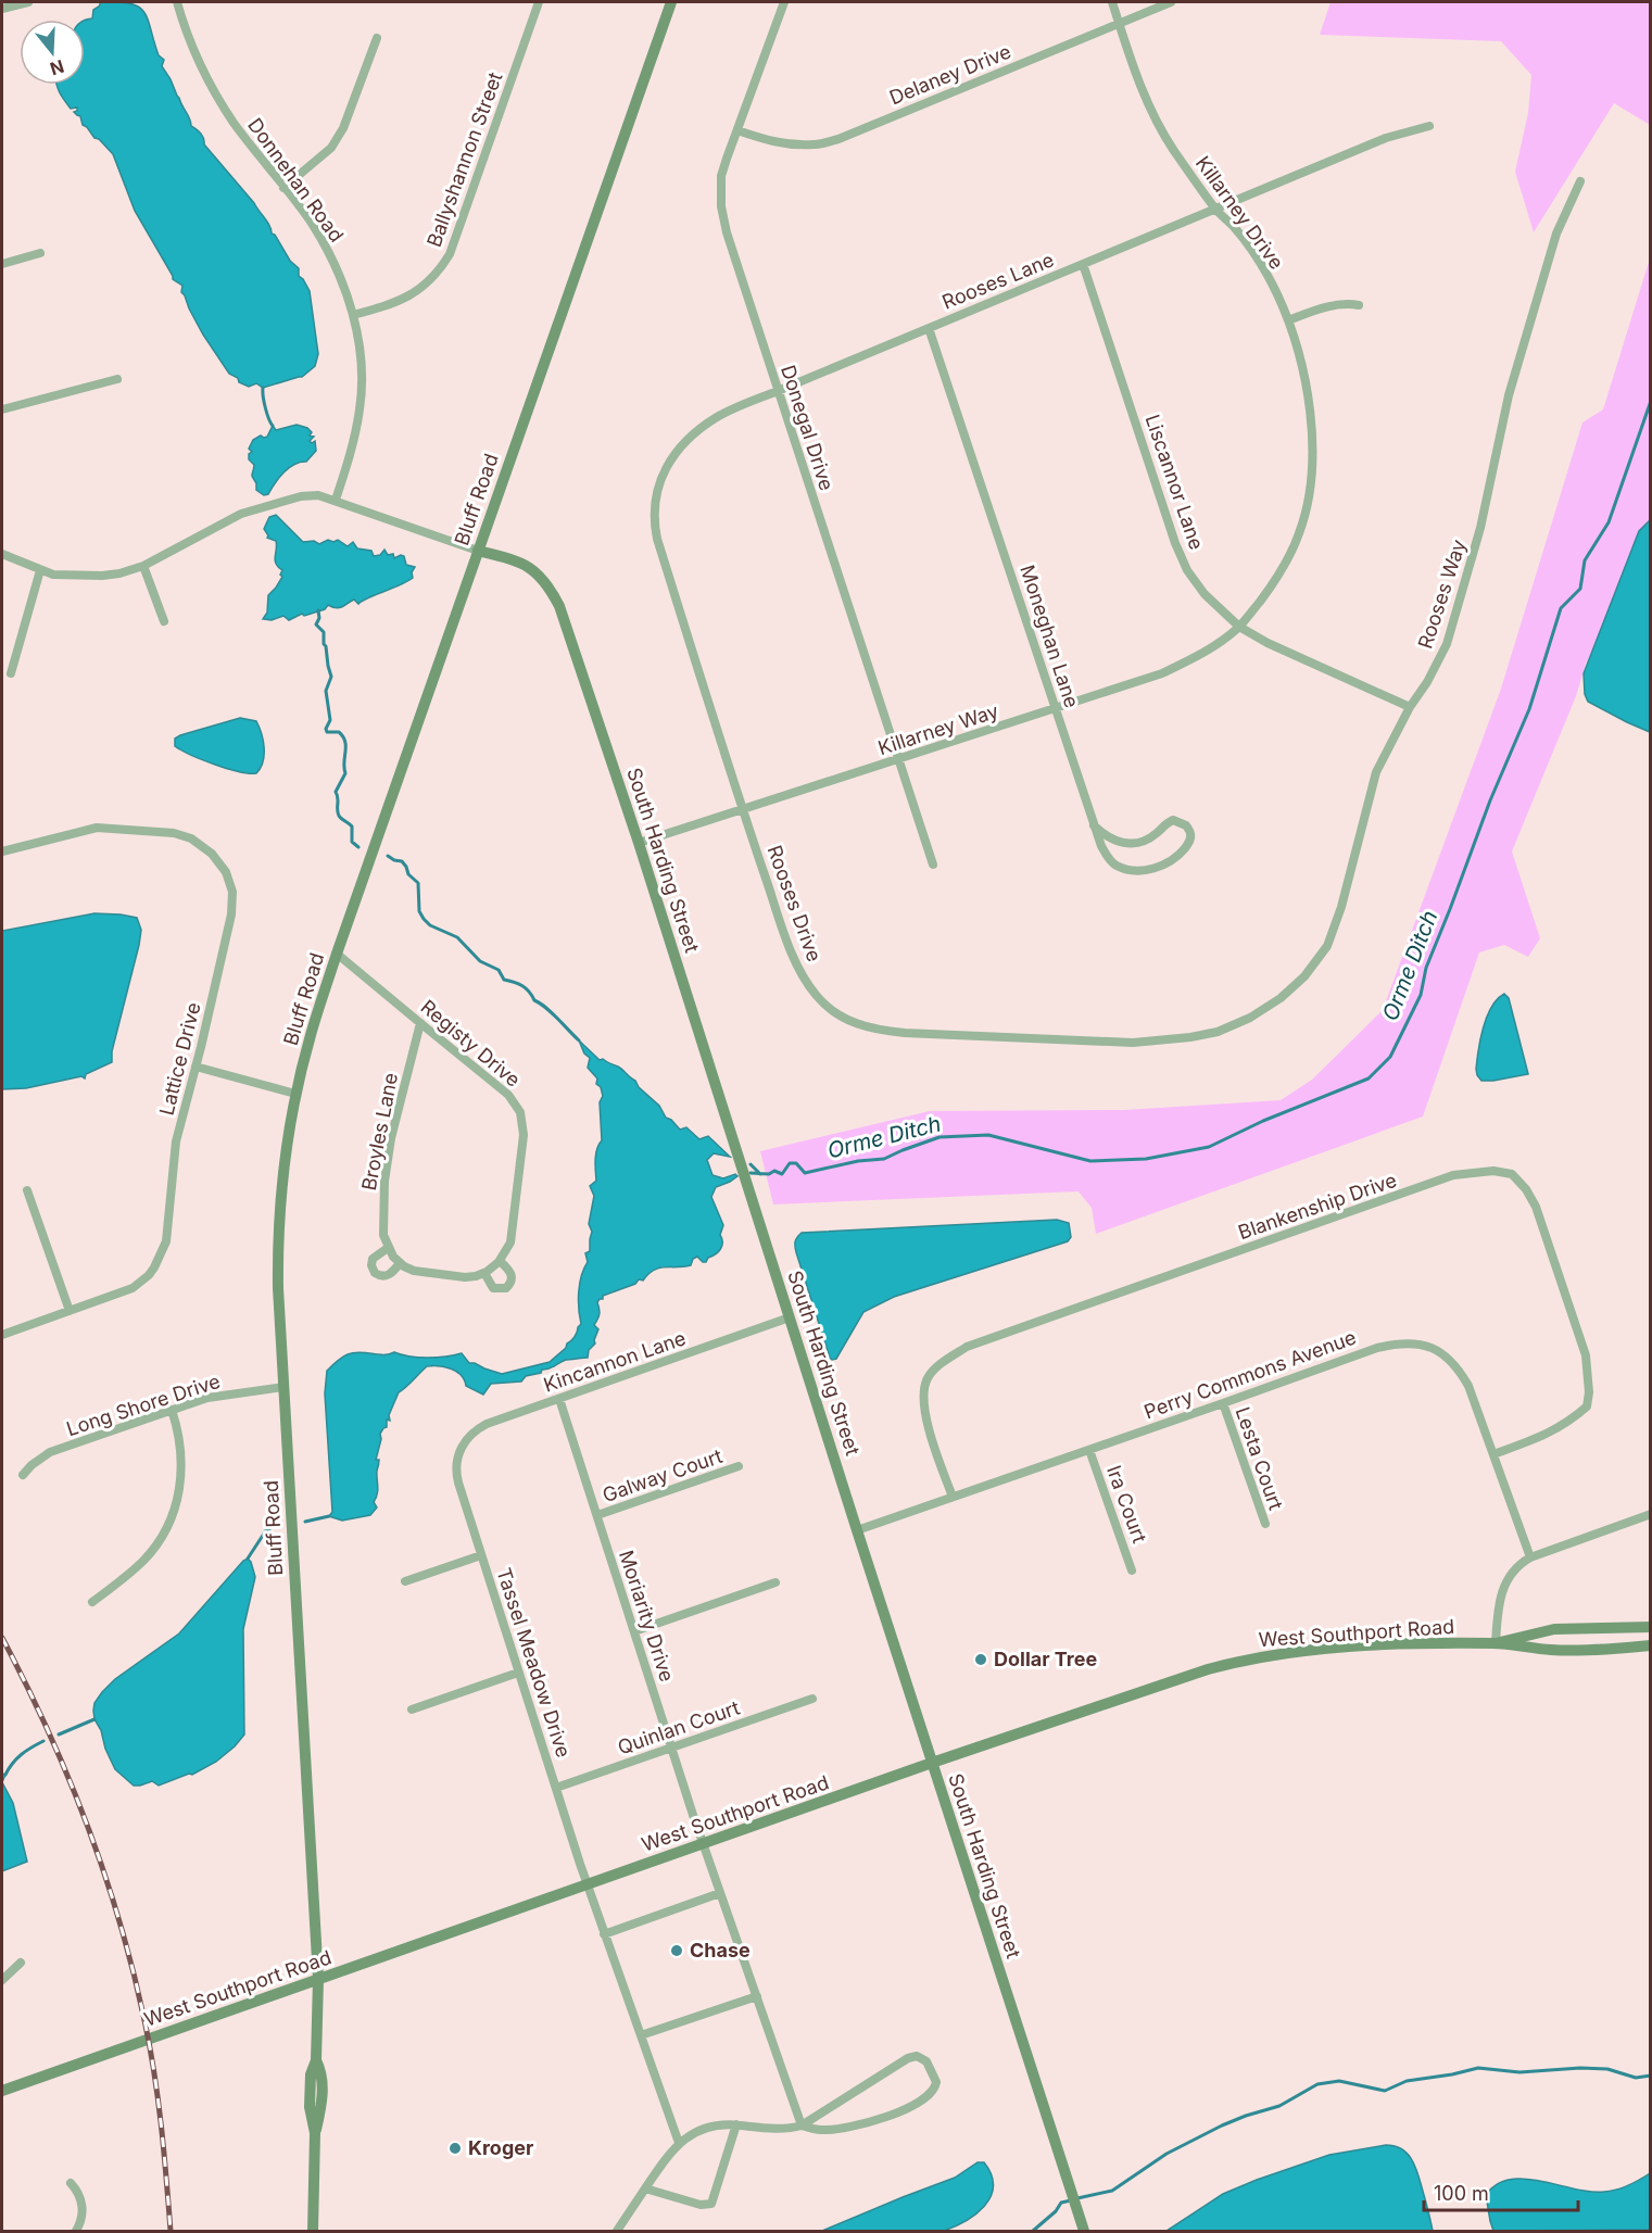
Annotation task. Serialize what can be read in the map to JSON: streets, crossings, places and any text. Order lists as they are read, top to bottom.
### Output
{
  "streets": {
    "main road": ["Bluff Road", "South Harding Street", "West Southport Road"],
    "street": [
      "Delaney Drive",
      "Ballyshannon Street",
      "Donnehan Road",
      "Killarney Drive",
      "Rooses Lane",
      "Donegal Drive",
      "Liscannor Lane",
      "Rooses Way",
      "Moneghan Lane",
      "Killarney Way",
      "Rooses Drive",
      "Registy Drive",
      "Lattice Drive",
      "Broyles Lane",
      "Blankenship Drive",
      "Kincannon Lane",
      "Perry Commons Avenue",
      "Long Shore Drive",
      "Lesta Court",
      "Galway Court",
      "Ira Court",
      "Moriarity Drive",
      "Tassel Meadow Drive",
      "Quinlan Court"
    ]
  },
  "crossings": [
    ["Delaney Drive", "Killarney Drive"],
    ["Delaney Drive", "Donegal Drive"],
    ["Ballyshannon Street", "Donnehan Road"],
    ["Killarney Drive", "Rooses Lane"],
    ["Killarney Drive", "Liscannor Lane"],
    ["Killarney Drive", "Killarney Way"],
    ["Rooses Lane", "Donegal Drive"],
    ["Rooses Lane", "Liscannor Lane"],
    ["Rooses Lane", "Moneghan Lane"],
    ["Rooses Lane", "Rooses Drive"],
    ["Donegal Drive", "Killarney Way"],
    ["Liscannor Lane", "Rooses Way"],
    ["Liscannor Lane", "Killarney Way"],
    ["Bluff Road", "South Harding Street"],
    ["Bluff Road", "Registy Drive"],
    ["Bluff Road", "Long Shore Drive"],
    ["Bluff Road", "West Southport Road"],
    ["Rooses Way", "Rooses Drive"],
    ["Moneghan Lane", "Killarney Way"],
    ["Killarney Way", "South Harding Street"],
    ["Killarney Way", "Rooses Drive"],
    ["South Harding Street", "Kincannon Lane"],
    ["South Harding Street", "Perry Commons Avenue"],
    ["South Harding Street", "West Southport Road"],
    ["Registy Drive", "Broyles Lane"],
    ["Blankenship Drive", "Perry Commons Avenue"],
    ["Kincannon Lane", "Moriarity Drive"],
    ["Kincannon Lane", "Tassel Meadow Drive"],
    ["Perry Commons Avenue", "Lesta Court"],
    ["Perry Commons Avenue", "Ira Court"],
    ["Galway Court", "Moriarity Drive"],
    ["Moriarity Drive", "West Southport Road"],
    ["Moriarity Drive", "Quinlan Court"],
    ["West Southport Road", "Tassel Meadow Drive"],
    ["Tassel Meadow Drive", "Quinlan Court"]
  ],
  "water": ["Orme Ditch"],
  "places": ["Dollar Tree", "Chase", "Kroger"],
  "scale_bar": "100 m",
  "north": "bottom"
}
